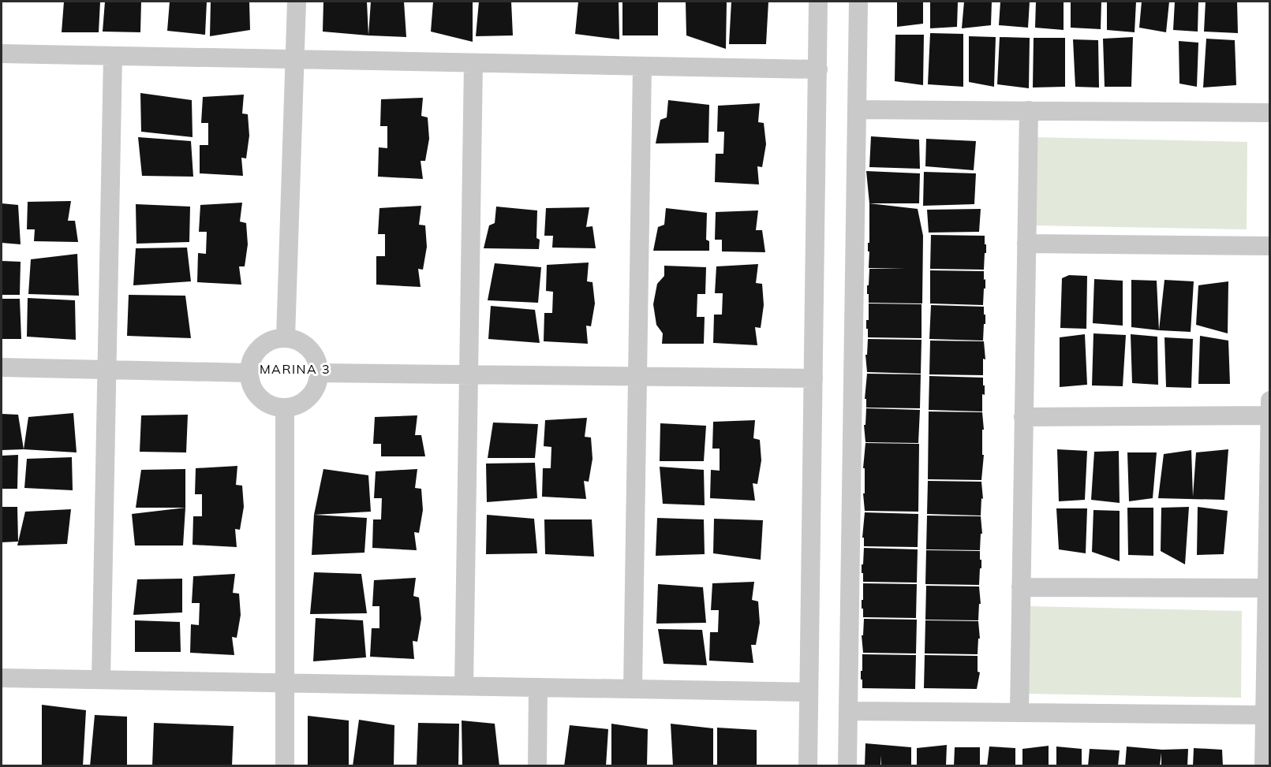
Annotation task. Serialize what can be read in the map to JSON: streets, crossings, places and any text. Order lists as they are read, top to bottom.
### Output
{
  "districts": ["MARINA 3"]
}
